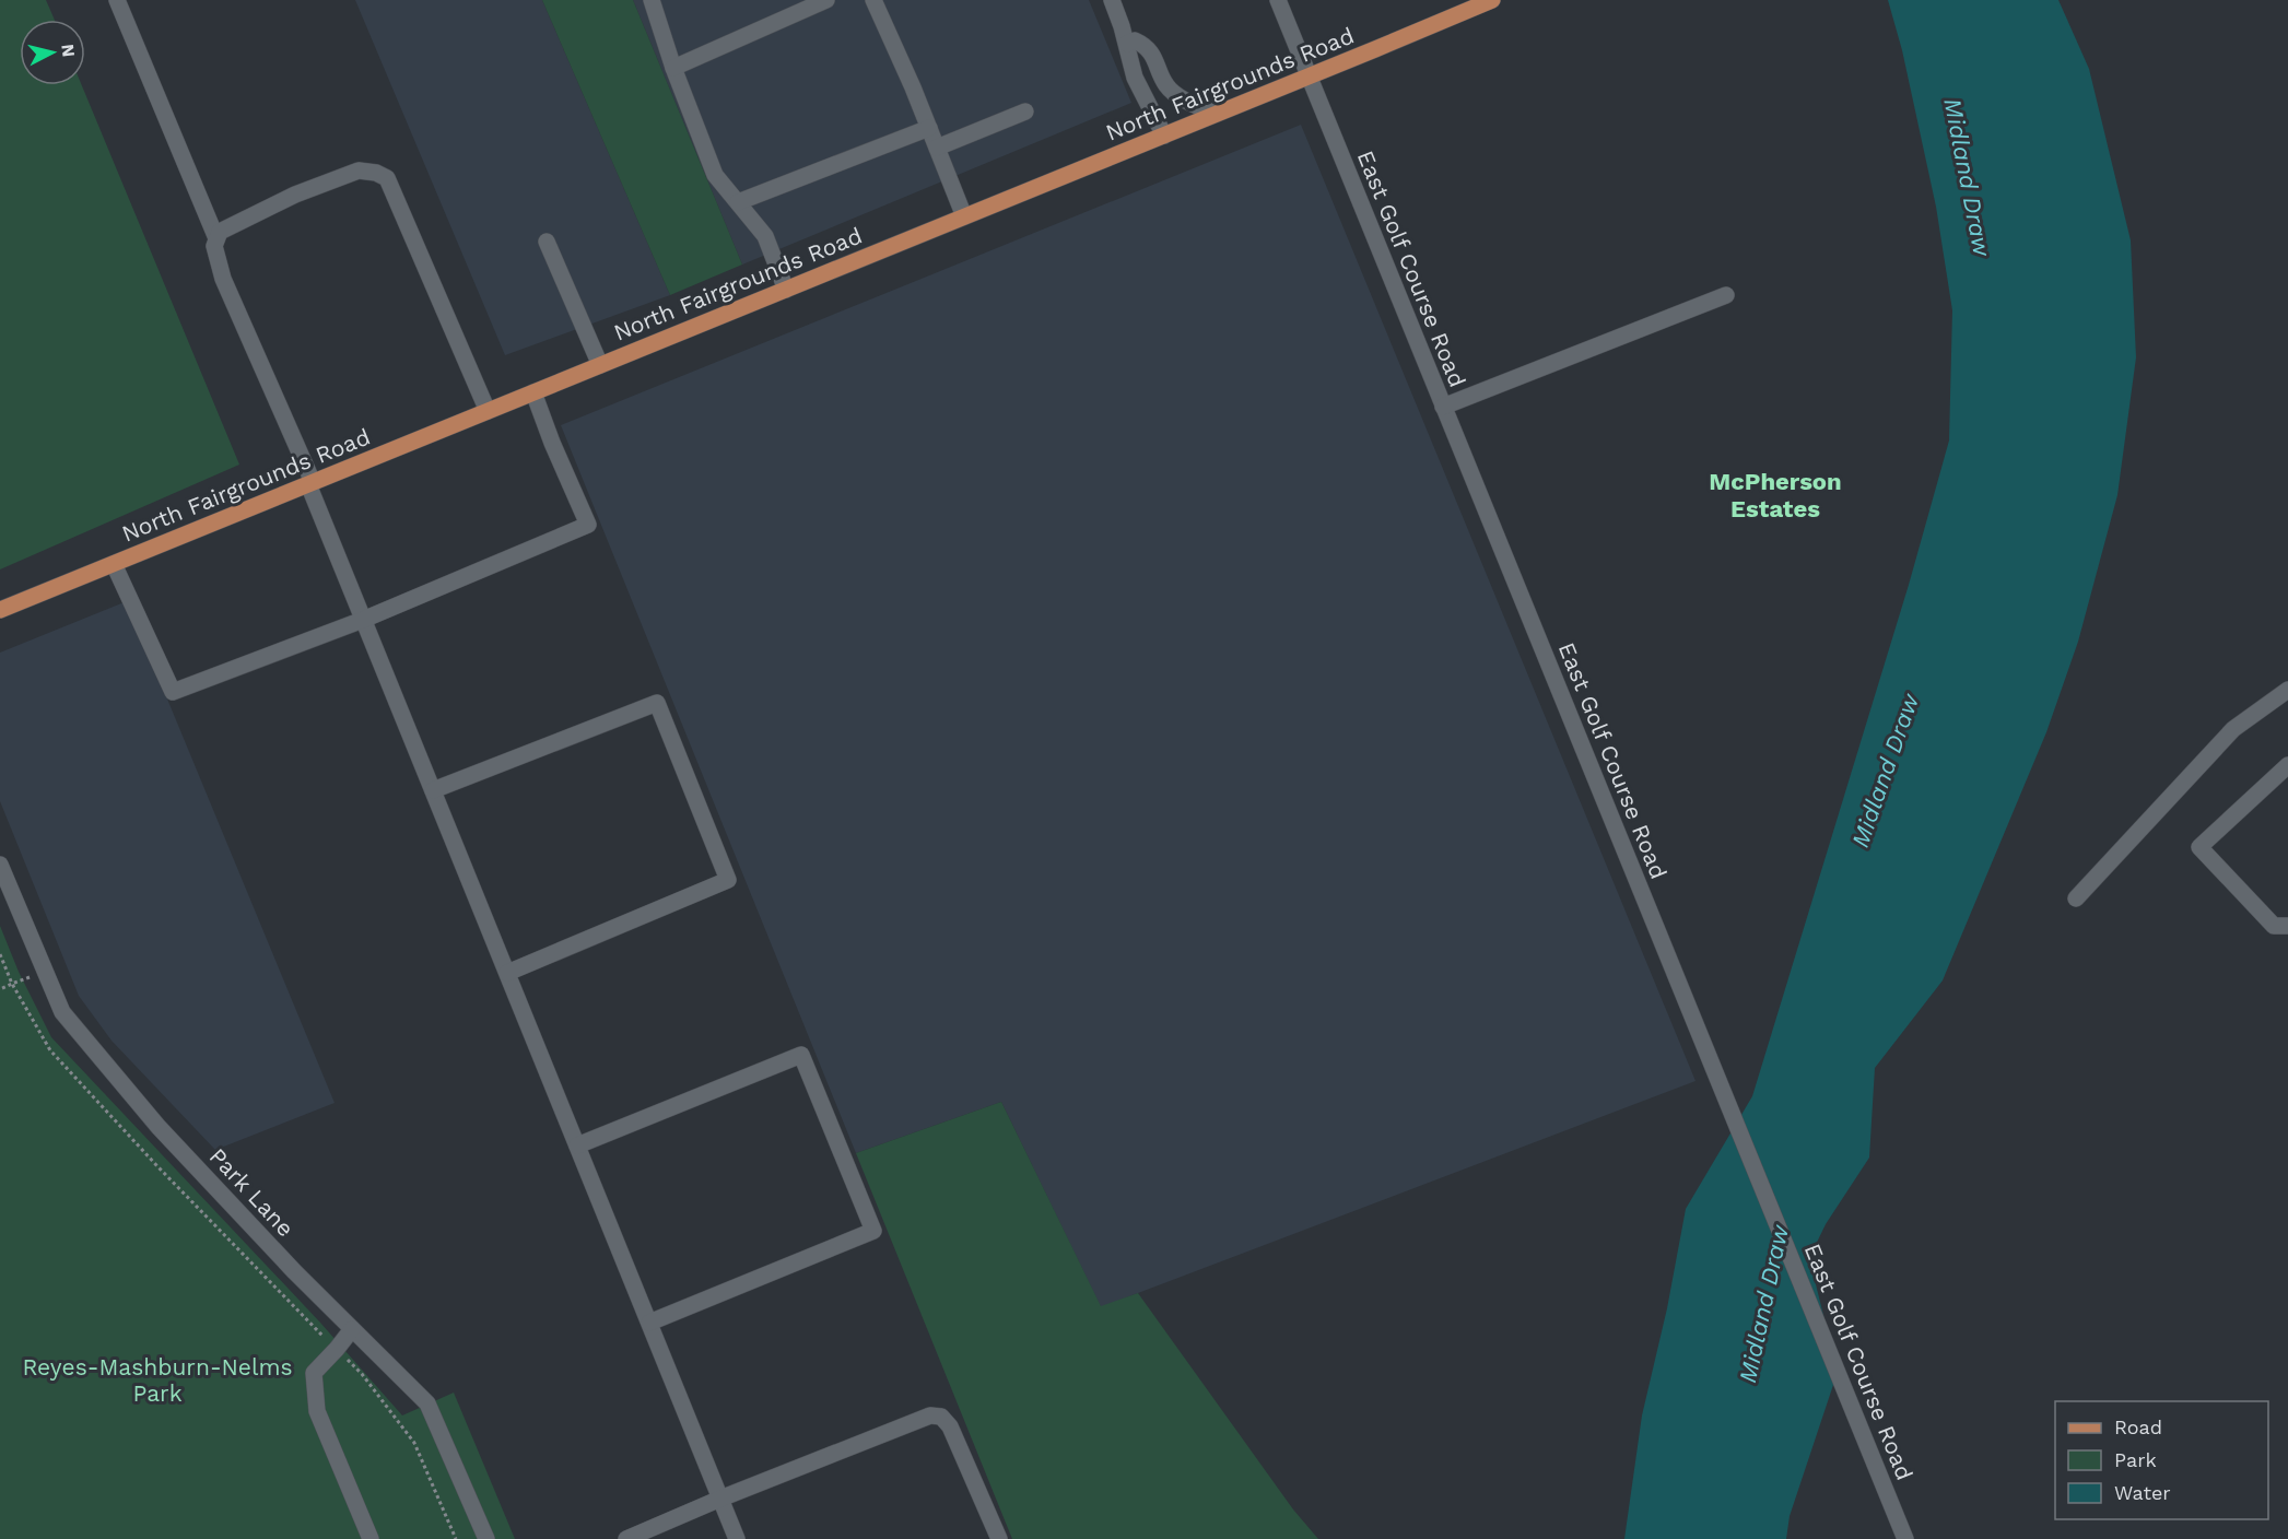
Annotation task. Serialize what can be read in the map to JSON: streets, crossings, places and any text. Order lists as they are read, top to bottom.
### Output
{
  "streets": {
    "main road": ["North Fairgrounds Road"],
    "street": ["East Golf Course Road", "Park Lane"]
  },
  "crossings": [
    ["North Fairgrounds Road", "East Golf Course Road"]
  ],
  "districts": ["McPherson Estates"],
  "water": ["Midland Draw"],
  "parks": ["Reyes-Mashburn-Nelms Park"],
  "legend": ["Road", "Park", "Water"],
  "north": "right"
}
